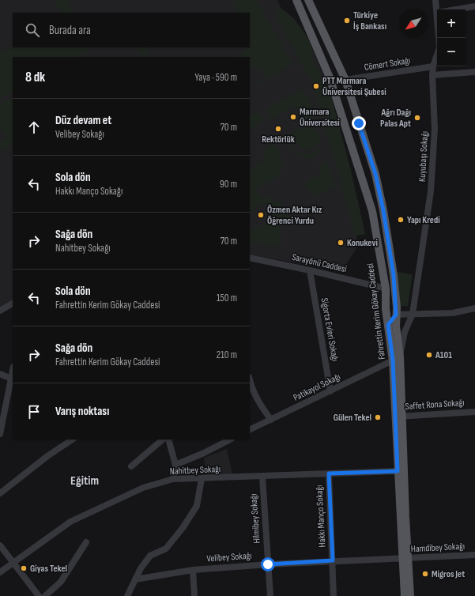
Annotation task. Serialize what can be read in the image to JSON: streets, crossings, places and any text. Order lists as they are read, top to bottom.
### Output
{
  "streets": {
    "main road": ["Fahrettin Kerim Gökay Caddesi"],
    "street": [
      "Cömert Sokağı",
      "Kuyubaşı Sokağı",
      "Sarayönü Caddesi",
      "Sigorta Evleri Sokağı",
      "Patikayol Sokağı",
      "Saffet Rona Sokağı",
      "Nahitbey Sokağı",
      "Hakkı Manço Sokağı",
      "Hilmibey Sokağı",
      "Hamdibey Sokağı",
      "Velibey Sokağı"
    ]
  },
  "crossings": [
    ["Cömert Sokağı", "Kuyubaşı Sokağı"],
    ["Cömert Sokağı", "Fahrettin Kerim Gökay Caddesi"],
    ["Kuyubaşı Sokağı", "Fahrettin Kerim Gökay Caddesi"],
    ["Kuyubaşı Sokağı", "Patikayol Sokağı"],
    ["Sarayönü Caddesi", "Fahrettin Kerim Gökay Caddesi"],
    ["Sarayönü Caddesi", "Sigorta Evleri Sokağı"],
    ["Fahrettin Kerim Gökay Caddesi", "Patikayol Sokağı"],
    ["Fahrettin Kerim Gökay Caddesi", "Saffet Rona Sokağı"],
    ["Fahrettin Kerim Gökay Caddesi", "Nahitbey Sokağı"],
    ["Fahrettin Kerim Gökay Caddesi", "Hamdibey Sokağı"],
    ["Fahrettin Kerim Gökay Caddesi", "Velibey Sokağı"],
    ["Sigorta Evleri Sokağı", "Patikayol Sokağı"],
    ["Nahitbey Sokağı", "Hakkı Manço Sokağı"],
    ["Nahitbey Sokağı", "Hilmibey Sokağı"],
    ["Hakkı Manço Sokağı", "Velibey Sokağı"],
    ["Hilmibey Sokağı", "Velibey Sokağı"],
    ["Hamdibey Sokağı", "Velibey Sokağı"]
  ],
  "districts": ["Eğitim"],
  "places": [
    "Türkiye İş Bankası",
    "PTT Marmara Üniversitesi Şubesi",
    "Marmara Üniversitesi",
    "Ağrı Dağı Palas Apt",
    "Rektörlük",
    "Özmen Aktar Kız Öğrenci Yurdu",
    "Yapı Kredi",
    "Konukevi",
    "A101",
    "Gülen Tekel",
    "Giyas Tekel",
    "Migros Jet"
  ],
  "north": "bottom left",
  "page": {
    "map_buttons": ["+", "−"],
    "search": "Burada ara",
    "heading": ["8 dk", "Yaya · 590 m"],
    "list": [
      ["Düz devam et", "Velibey Sokağı", "70 m"],
      ["Sola dön", "Hakkı Manço Sokağı", "90 m"],
      ["Sağa dön", "Nahitbey Sokağı", "70 m"],
      ["Sola dön", "Fahrettin Kerim Gökay Caddesi", "150 m"],
      ["Sağa dön", "Fahrettin Kerim Gökay Caddesi", "210 m"],
      "Varış noktası"
    ]
  }
}
